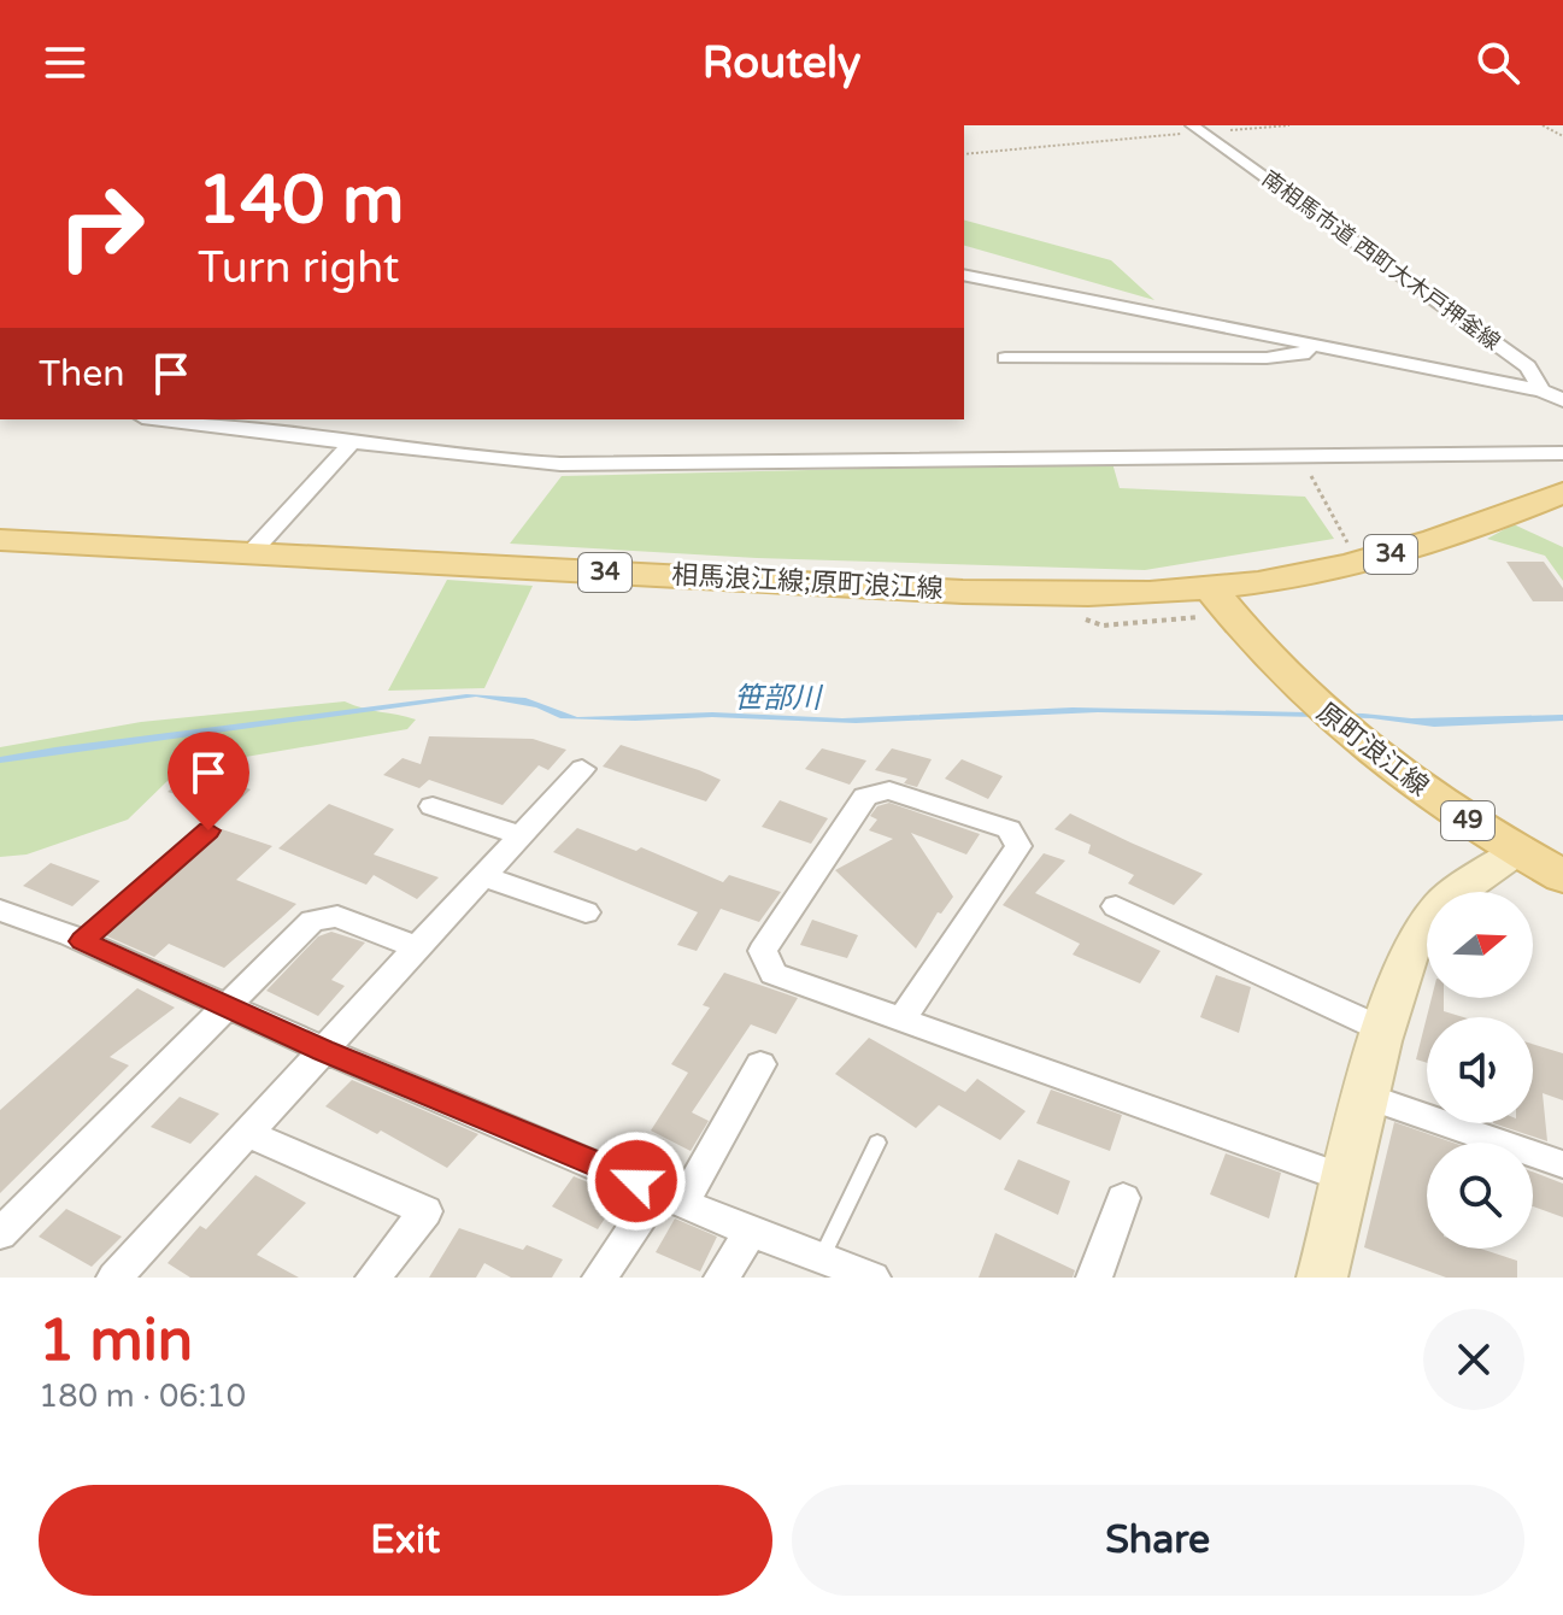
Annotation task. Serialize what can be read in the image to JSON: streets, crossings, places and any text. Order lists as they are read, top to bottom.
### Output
{
  "streets": {
    "main road": [
      "34",
      "相馬浪江線;原町浪江線",
      "原町浪江線",
      "49"
    ],
    "street": ["南相馬市道 西町大木戸押釜線"]
  },
  "crossings": [
    ["34", "相馬浪江線;原町浪江線"],
    ["34", "原町浪江線"],
    ["相馬浪江線;原町浪江線", "原町浪江線"]
  ],
  "water": ["笹部川"],
  "north": "right",
  "page": {
    "header": "Routely",
    "turn": ["140 m", "Turn right"],
    "then": "Then",
    "heading": ["1 min", "180 m · 06:10"],
    "buttons": ["Exit", "Share"]
  }
}
